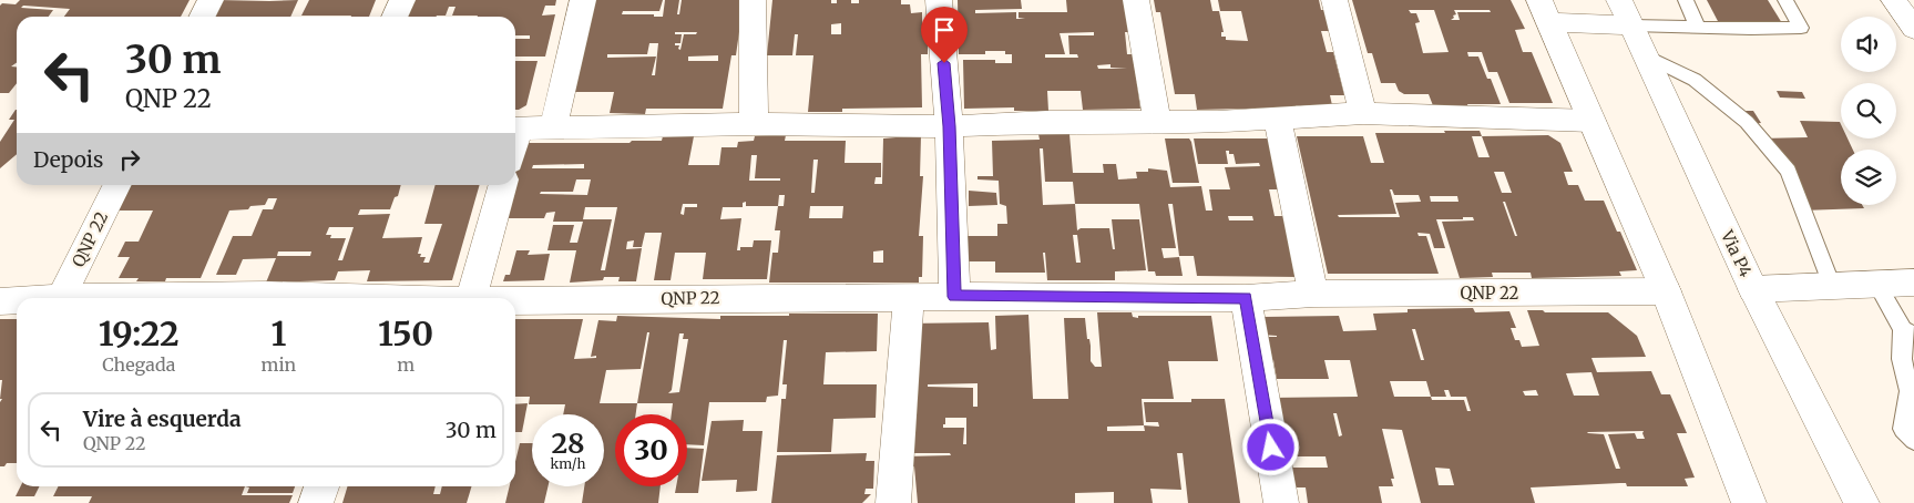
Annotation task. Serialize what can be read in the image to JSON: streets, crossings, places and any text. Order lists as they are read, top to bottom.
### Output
{
  "streets": {
    "street": ["QNP 22", "Via P4"]
  },
  "page": {
    "turn": ["30 m", "QNP 22"],
    "then": "Depois",
    "eta": [
      "19:22",
      "Chegada",
      "1",
      "min",
      "150",
      "m"
    ],
    "list": [
      {
        "name": "Vire à esquerda",
        "note": "QNP 22",
        "value": "30 m"
      }
    ],
    "speed": "28 km/h",
    "limit": "30"
  }
}
